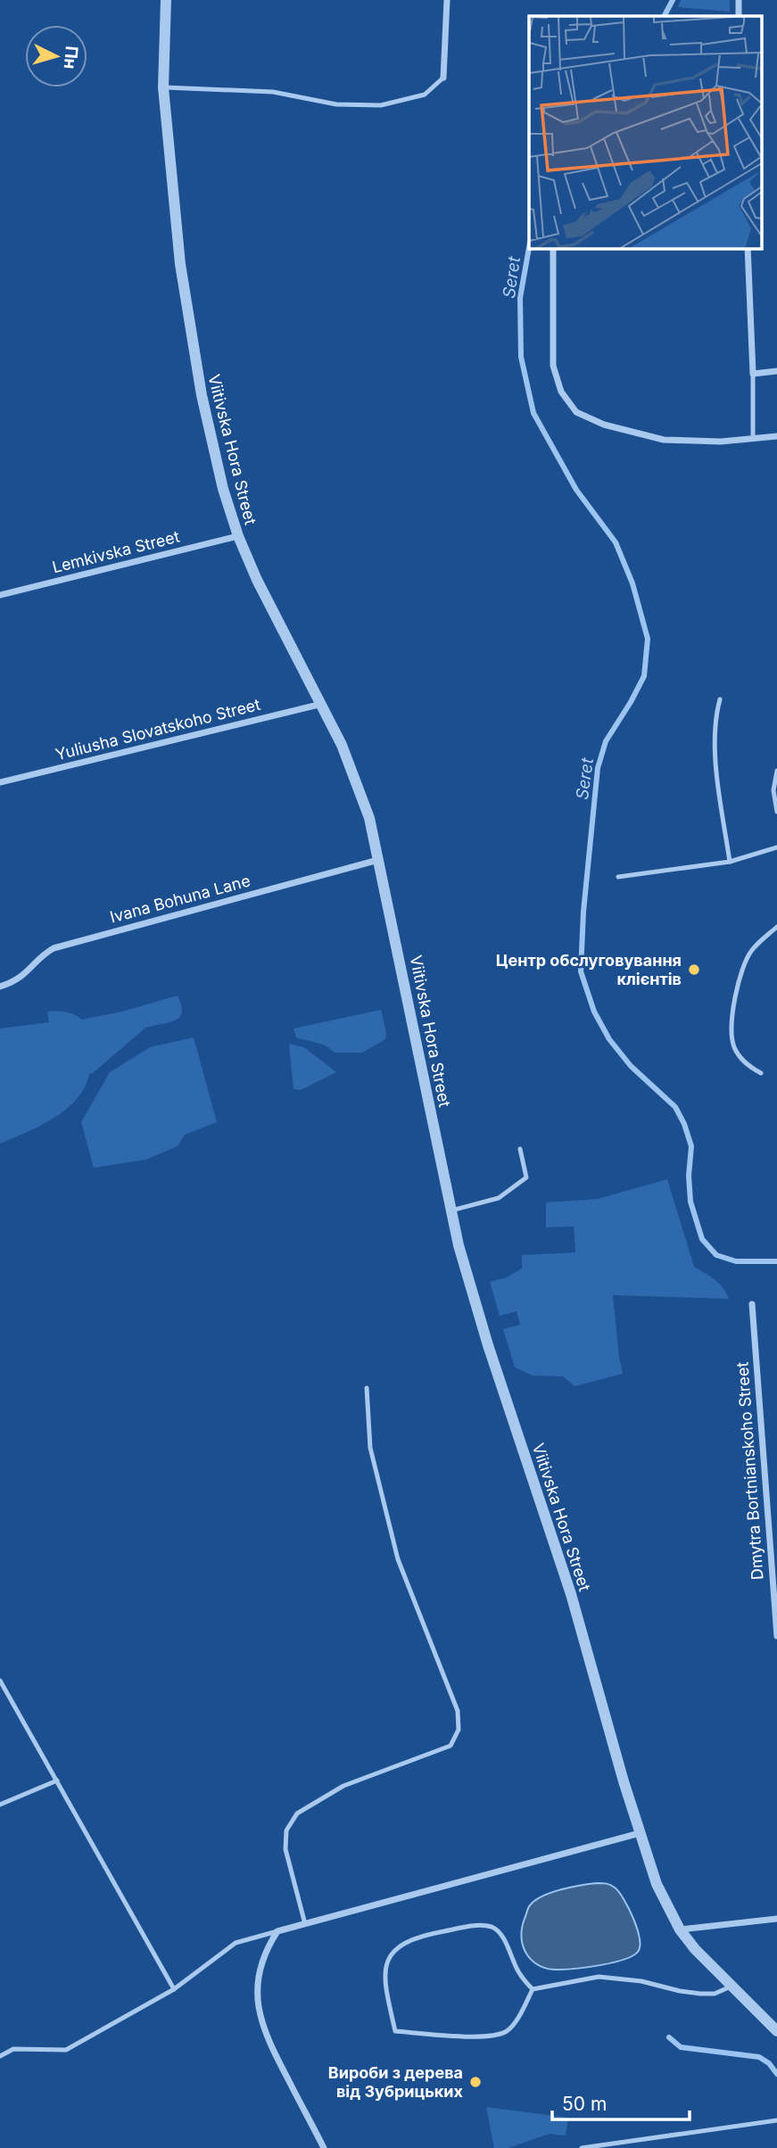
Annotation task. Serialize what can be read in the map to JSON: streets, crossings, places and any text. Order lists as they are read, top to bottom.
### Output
{
  "streets": {
    "street": [
      "Viitivska Hora Street",
      "Lemkivska Street",
      "Yuliusha Slovatskoho Street",
      "Ivana Bohuna Lane",
      "Dmytra Bortnianskoho Street"
    ]
  },
  "crossings": [
    ["Viitivska Hora Street", "Lemkivska Street"],
    ["Viitivska Hora Street", "Yuliusha Slovatskoho Street"],
    ["Viitivska Hora Street", "Ivana Bohuna Lane"]
  ],
  "water": ["Seret"],
  "places": ["Центр обслуговування клієнтів", "Вироби з дерева від Зубрицьких"],
  "scale_bar": "50 m",
  "north": "right"
}
